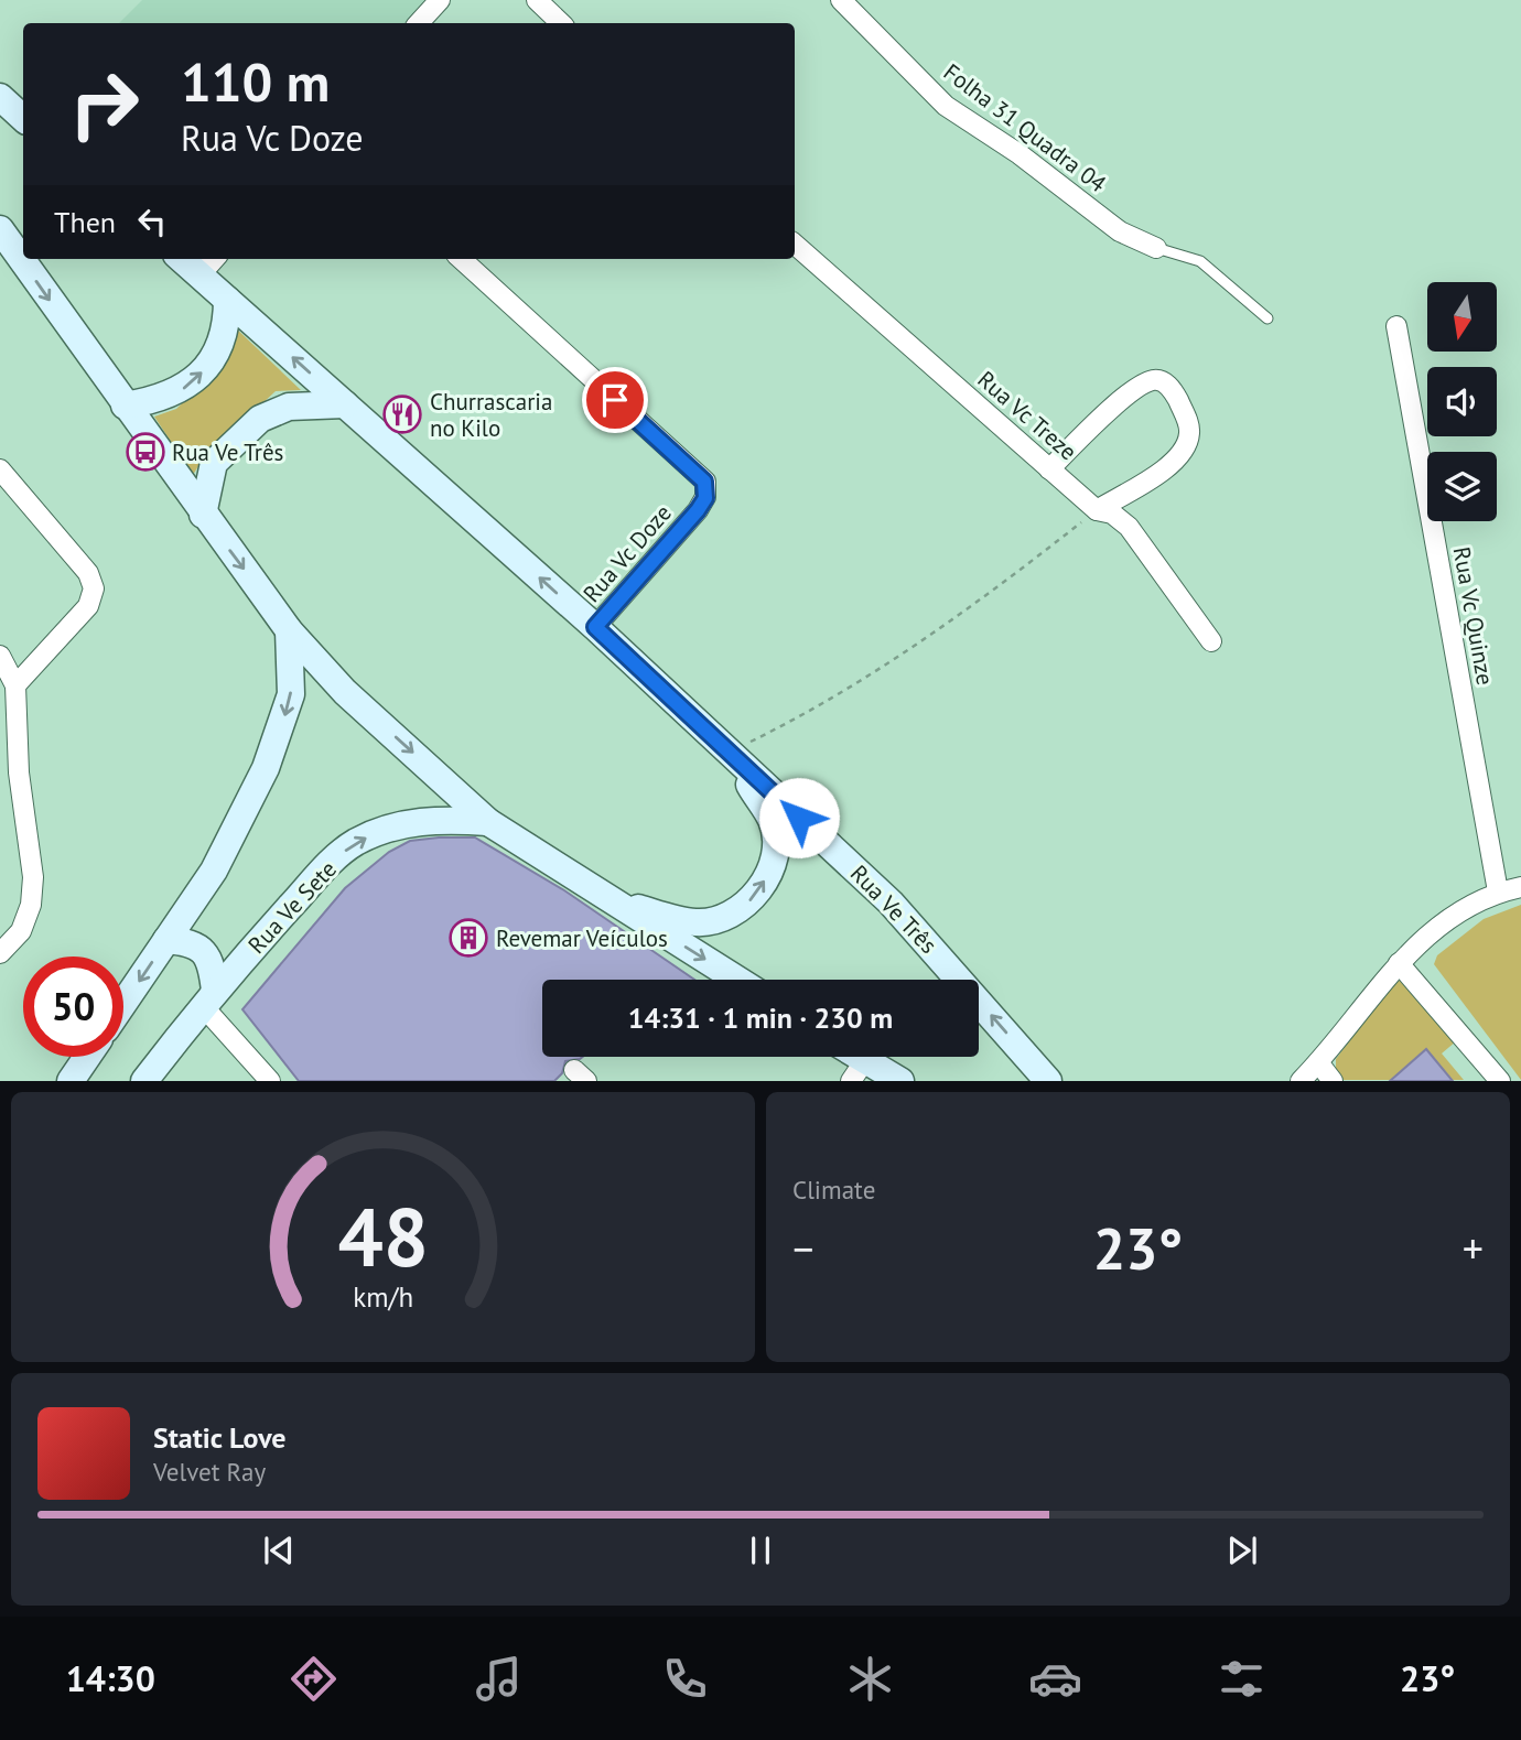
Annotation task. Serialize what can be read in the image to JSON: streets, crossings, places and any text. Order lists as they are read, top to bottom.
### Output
{
  "streets": {
    "main road": ["Rua Ve Sete", "Rua Ve Três"],
    "street": [
      "Folha 31 Quadra 04",
      "Rua Vc Treze",
      "Rua Vc Doze",
      "Rua Vc Quinze"
    ]
  },
  "crossings": [
    ["Rua Vc Doze", "Rua Ve Três"]
  ],
  "one_way": ["Rua Ve Sete"],
  "places": {
    "restaurant": ["Churrascaria no Kilo"],
    "bus stop": ["Rua Ve Três"],
    "building": ["Revemar Veículos"]
  },
  "north": "bottom",
  "page": {
    "turn": ["110 m", "Rua Vc Doze"],
    "then": "Then",
    "limit": "50",
    "trip": "14:31 · 1 min · 230 m",
    "tile": "Climate",
    "heat": ["−", "23°", "+"],
    "song": ["Static Love", "Velvet Ray"],
    "tabs": ["14:30", "23°"],
    "gauge": ["48", "km/h"]
  }
}
